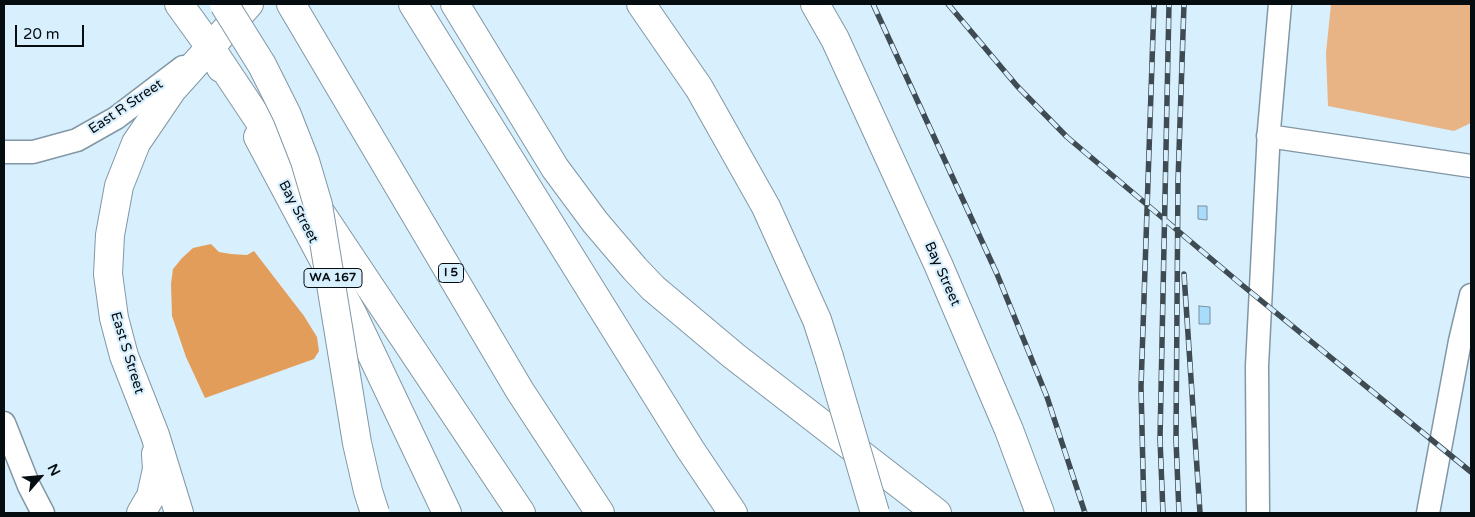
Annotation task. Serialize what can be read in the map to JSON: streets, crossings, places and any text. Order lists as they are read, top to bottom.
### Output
{
  "streets": {
    "main road": [
      "Bay Street",
      "I 5",
      "WA 167",
      "East S Street"
    ],
    "street": ["East R Street"]
  },
  "crossings": [
    ["East R Street", "Bay Street"],
    ["East R Street", "East S Street"],
    ["Bay Street", "East S Street"]
  ],
  "scale_bar": "20 m",
  "north": "top right"
}
